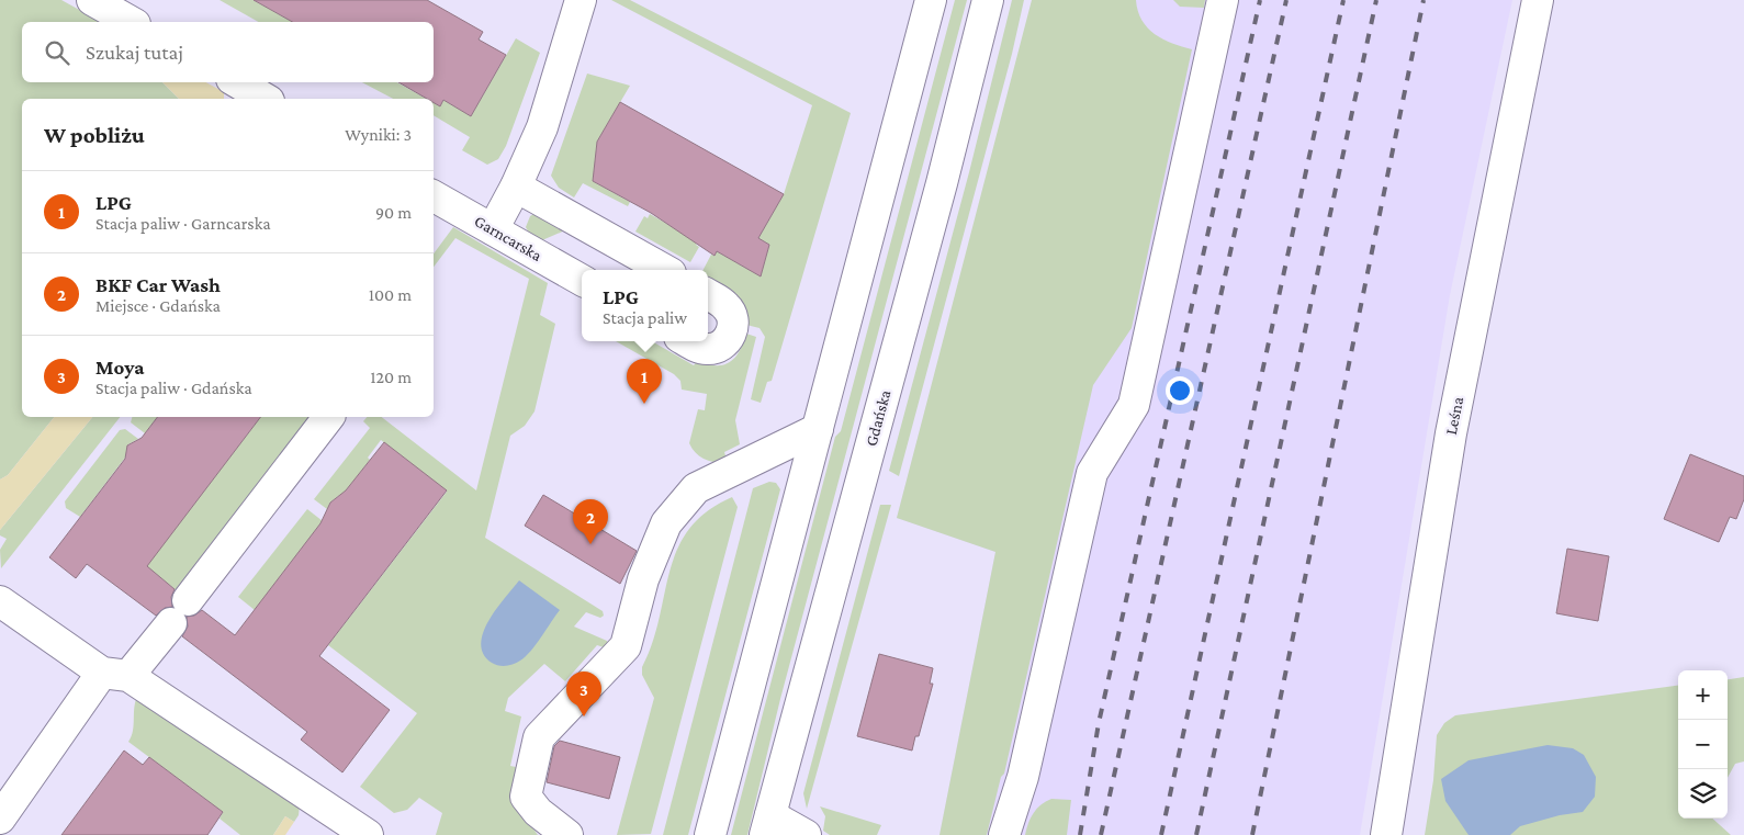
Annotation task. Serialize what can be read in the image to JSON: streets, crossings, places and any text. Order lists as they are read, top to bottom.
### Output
{
  "streets": {
    "main road": ["Garncarska", "Leśna", "Gdańska"]
  },
  "page": {
    "search": "Szukaj tutaj",
    "heading": ["W pobliżu", "Wyniki: 3"],
    "list": [
      {
        "mark": "1",
        "name": "LPG",
        "note": "Stacja paliw · Garncarska",
        "value": "90 m"
      },
      {
        "mark": "2",
        "name": "BKF Car Wash",
        "note": "Miejsce · Gdańska",
        "value": "100 m"
      },
      {
        "mark": "3",
        "name": "Moya",
        "note": "Stacja paliw · Gdańska",
        "value": "120 m"
      }
    ],
    "popup": ["LPG", "Stacja paliw"],
    "pins": ["1", "2", "3"],
    "map_buttons": ["+", "−"]
  }
}
